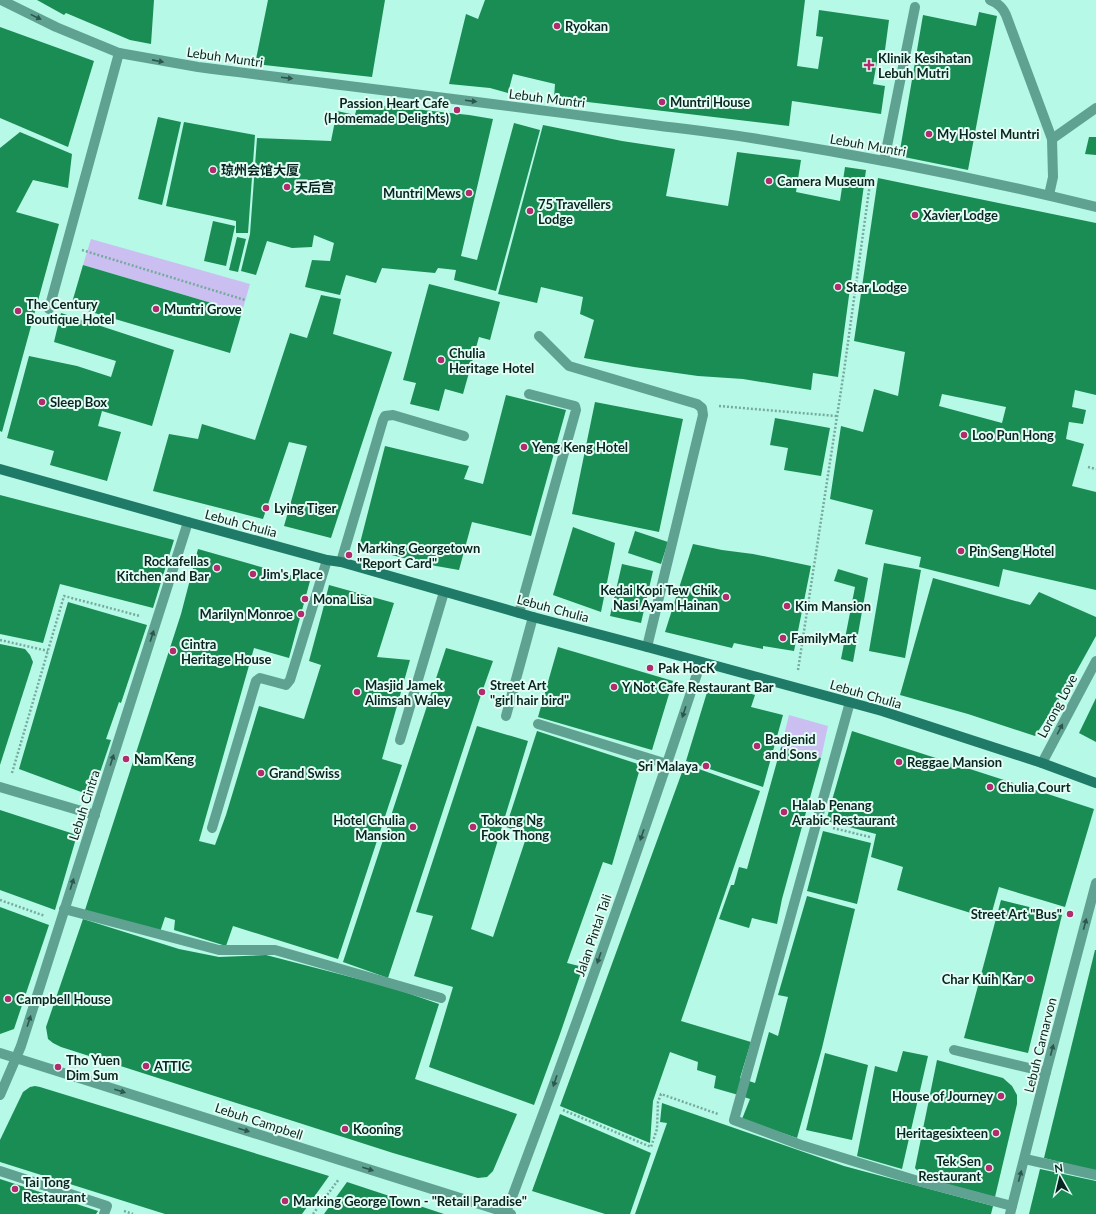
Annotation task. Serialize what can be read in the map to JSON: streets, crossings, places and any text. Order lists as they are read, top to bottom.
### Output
{
  "streets": {
    "main road": ["Lebuh Chulia"],
    "street": [
      "Lebuh Muntri",
      "Lorong Love",
      "Lebuh Cintra",
      "Jalan Pintal Tali",
      "Lebuh Carnarvon",
      "Lebuh Campbell"
    ]
  },
  "crossings": [
    ["Lebuh Chulia", "Lorong Love"],
    ["Lebuh Chulia", "Lebuh Cintra"],
    ["Lebuh Chulia", "Jalan Pintal Tali"],
    ["Lebuh Cintra", "Lebuh Campbell"],
    ["Jalan Pintal Tali", "Lebuh Campbell"]
  ],
  "one_way": [
    "Lebuh Muntri",
    "Lorong Love",
    "Lebuh Cintra",
    "Jalan Pintal Tali",
    "Lebuh Carnarvon",
    "Lebuh Campbell"
  ],
  "places": {
    "other": [
      "Ryokan",
      "Muntri House",
      "Passion Heart Cafe (Homemade Delights)",
      "My Hostel Muntri",
      "琼州会馆大厦",
      "Camera Museum",
      "天后宫",
      "Muntri Mews",
      "75 Travellers Lodge",
      "Xavier Lodge",
      "Star Lodge",
      "Muntri Grove",
      "The Century Boutique Hotel",
      "Chulia Heritage Hotel",
      "Sleep Box",
      "Loo Pun Hong",
      "Yeng Keng Hotel",
      "Lying Tiger",
      "Pin Seng Hotel",
      "Marking Georgetown \"Report Card\"",
      "Rockafellas Kitchen and Bar",
      "Jim's Place",
      "Kedai Kopi Tew Chik Nasi Ayam Hainan",
      "Mona Lisa",
      "Kim Mansion",
      "Marilyn Monroe",
      "FamilyMart",
      "Cintra Heritage House",
      "Pak HocK",
      "Y Not Cafe Restaurant Bar",
      "Masjid Jamek Alimsah Waley",
      "Street Art \"girl hair bird\"",
      "Badjenid and Sons",
      "Nam Keng",
      "Reggae Mansion",
      "Sri Malaya",
      "Grand Swiss",
      "Chulia Court",
      "Halab Penang Arabic Restaurant",
      "Hotel Chulia Mansion",
      "Tokong Ng Fook Thong",
      "Street Art \"Bus\"",
      "Char Kuih Kar",
      "Campbell House",
      "ATTIC",
      "Tho Yuen Dim Sum",
      "House of Journey",
      "Kooning",
      "Heritagesixteen",
      "Tek Sen Restaurant",
      "Tai Tong Restaurant",
      "Marking George Town - \"Retail Paradise\""
    ],
    "health": ["Klinik Kesihatan Lebuh Mutri"]
  },
  "north": "top"
}
